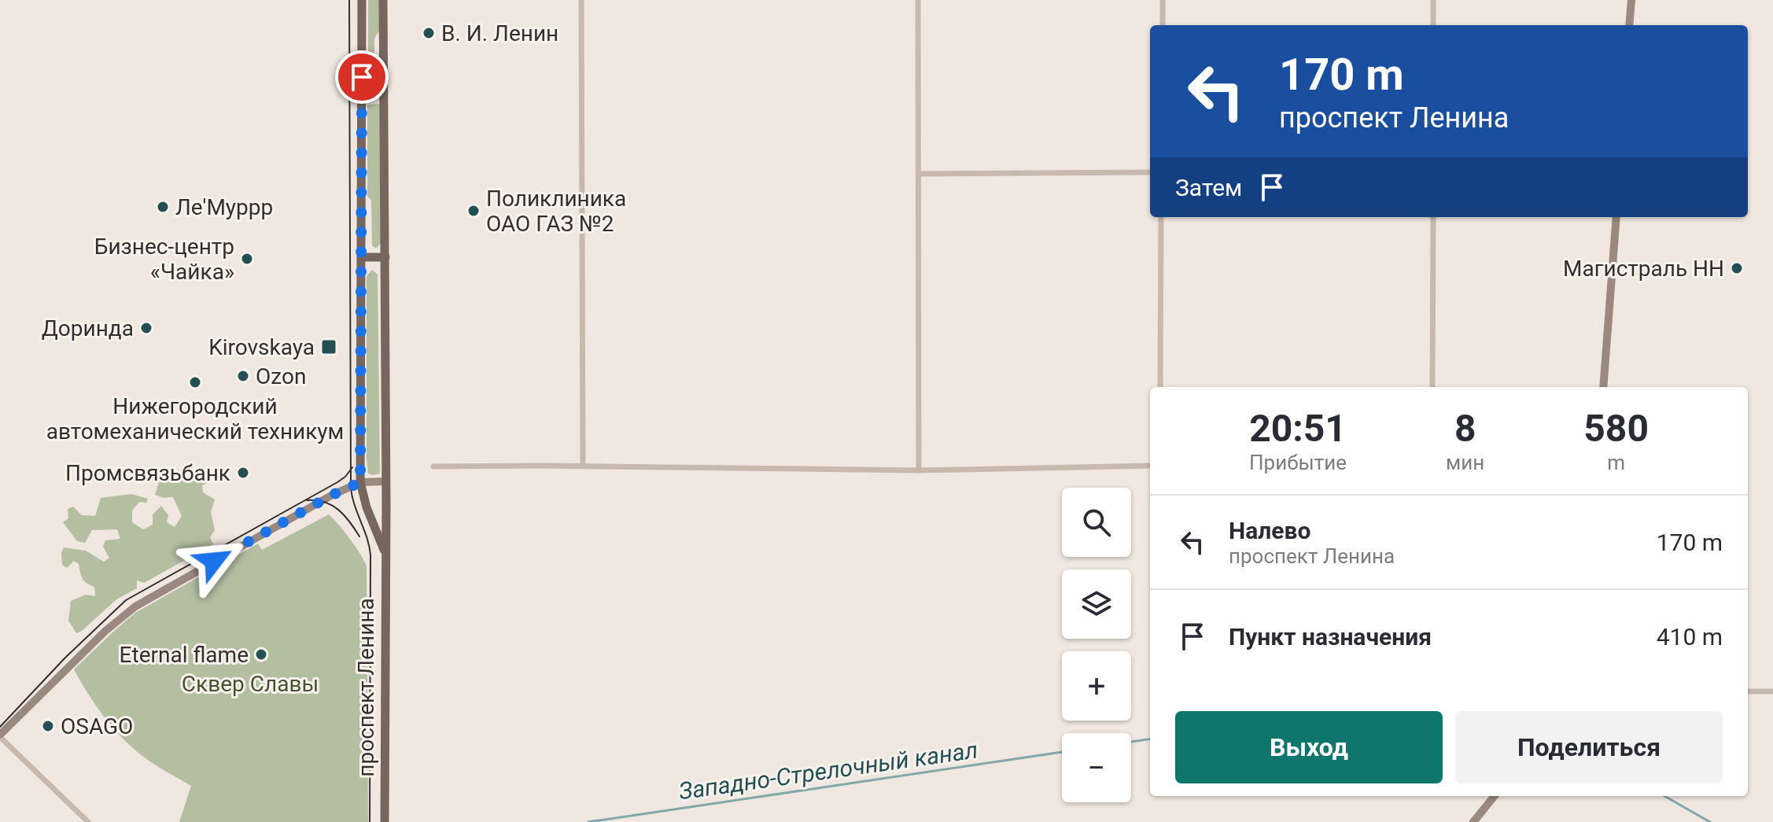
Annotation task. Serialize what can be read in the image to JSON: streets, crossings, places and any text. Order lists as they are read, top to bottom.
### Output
{
  "streets": {
    "main road": ["проспект Ленина"]
  },
  "water": ["Западно-Стрелочный канал"],
  "parks": ["Сквер Славы"],
  "places": {
    "other": [
      "В. И. Ленин",
      "Ле'Муррр",
      "Поликлиника ОАО ГАЗ №2",
      "Бизнес-центр «Чайка»",
      "Магистраль НН",
      "Доринда",
      "Ozon",
      "Нижегородский автомеханический техникум",
      "Промсвязьбанк",
      "Eternal flame",
      "OSAGO"
    ],
    "transit": ["Kirovskaya"]
  },
  "page": {
    "turn": ["170 m", "проспект Ленина"],
    "then": "Затем",
    "eta": [
      "20:51",
      "Прибытие",
      "8",
      "мин",
      "580",
      "m"
    ],
    "map_buttons": ["+", "−"],
    "list": [
      {
        "name": "Налево",
        "note": "проспект Ленина",
        "value": "170 m"
      },
      {
        "name": "Пункт назначения",
        "value": "410 m"
      }
    ],
    "buttons": ["Выход", "Поделиться"]
  }
}
